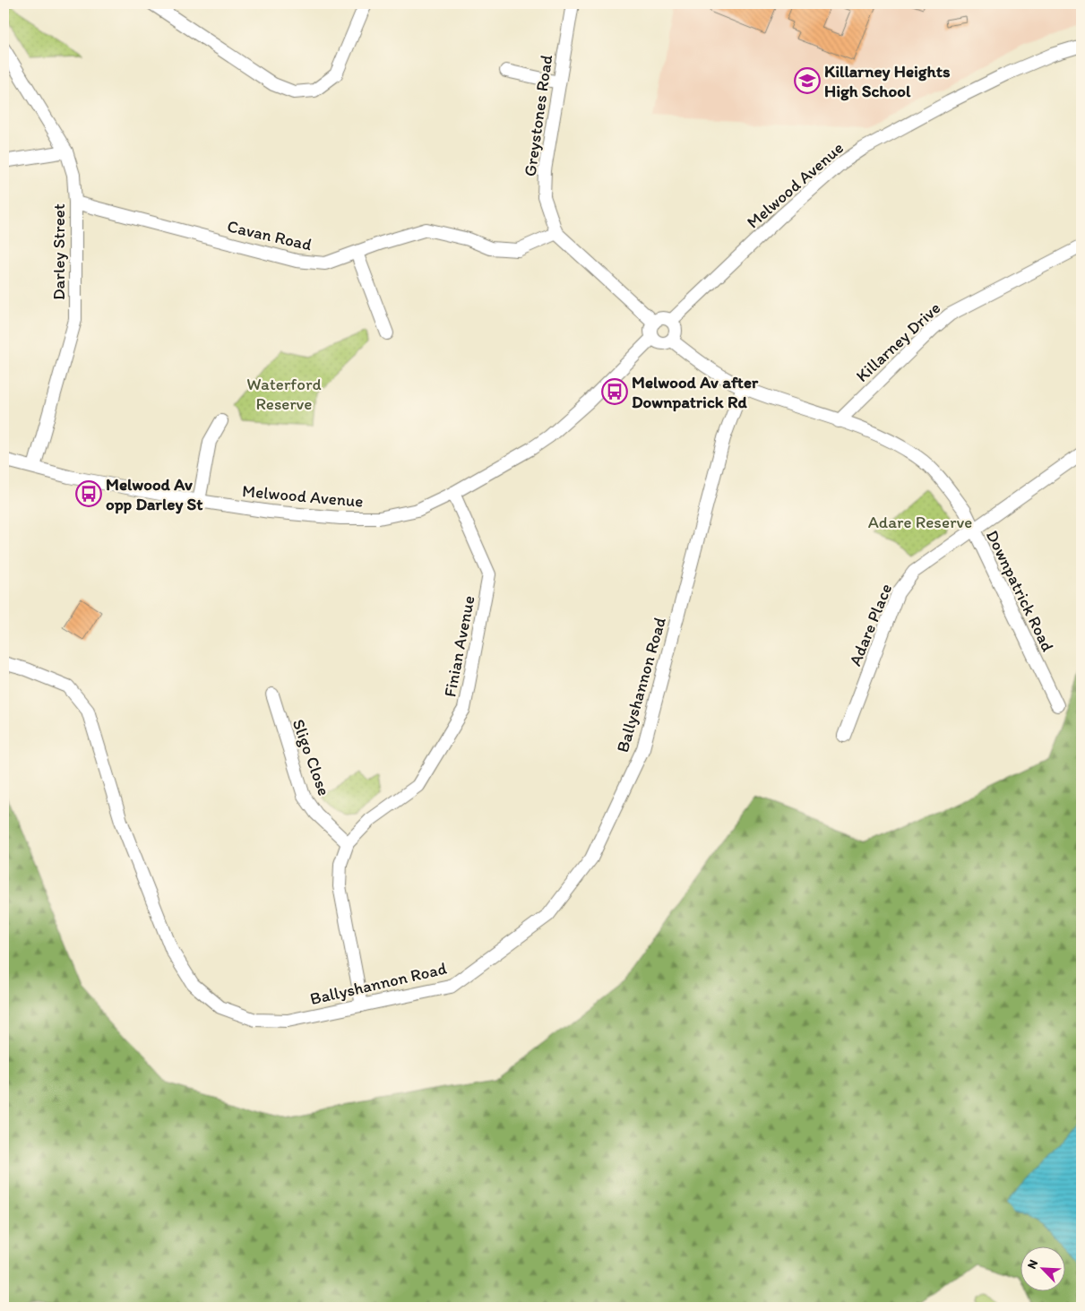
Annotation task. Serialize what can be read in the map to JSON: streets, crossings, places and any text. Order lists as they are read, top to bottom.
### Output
{
  "streets": {
    "street": [
      "Greystones Road",
      "Melwood Avenue",
      "Cavan Road",
      "Darley Street",
      "Killarney Drive",
      "Downpatrick Road",
      "Adare Place",
      "Finian Avenue",
      "Ballyshannon Road",
      "Sligo Close"
    ]
  },
  "crossings": [
    ["Greystones Road", "Melwood Avenue"],
    ["Greystones Road", "Cavan Road"],
    ["Greystones Road", "Downpatrick Road"],
    ["Melwood Avenue", "Darley Street"],
    ["Melwood Avenue", "Downpatrick Road"],
    ["Melwood Avenue", "Finian Avenue"],
    ["Cavan Road", "Darley Street"],
    ["Killarney Drive", "Downpatrick Road"],
    ["Downpatrick Road", "Adare Place"],
    ["Downpatrick Road", "Ballyshannon Road"],
    ["Finian Avenue", "Ballyshannon Road"],
    ["Finian Avenue", "Sligo Close"]
  ],
  "parks": ["Waterford Reserve", "Adare Reserve"],
  "places": {
    "school or university": ["Killarney Heights High School"],
    "bus stop": ["Melwood Av after Downpatrick Rd", "Melwood Av opp Darley St"]
  },
  "north": "top left"
}
